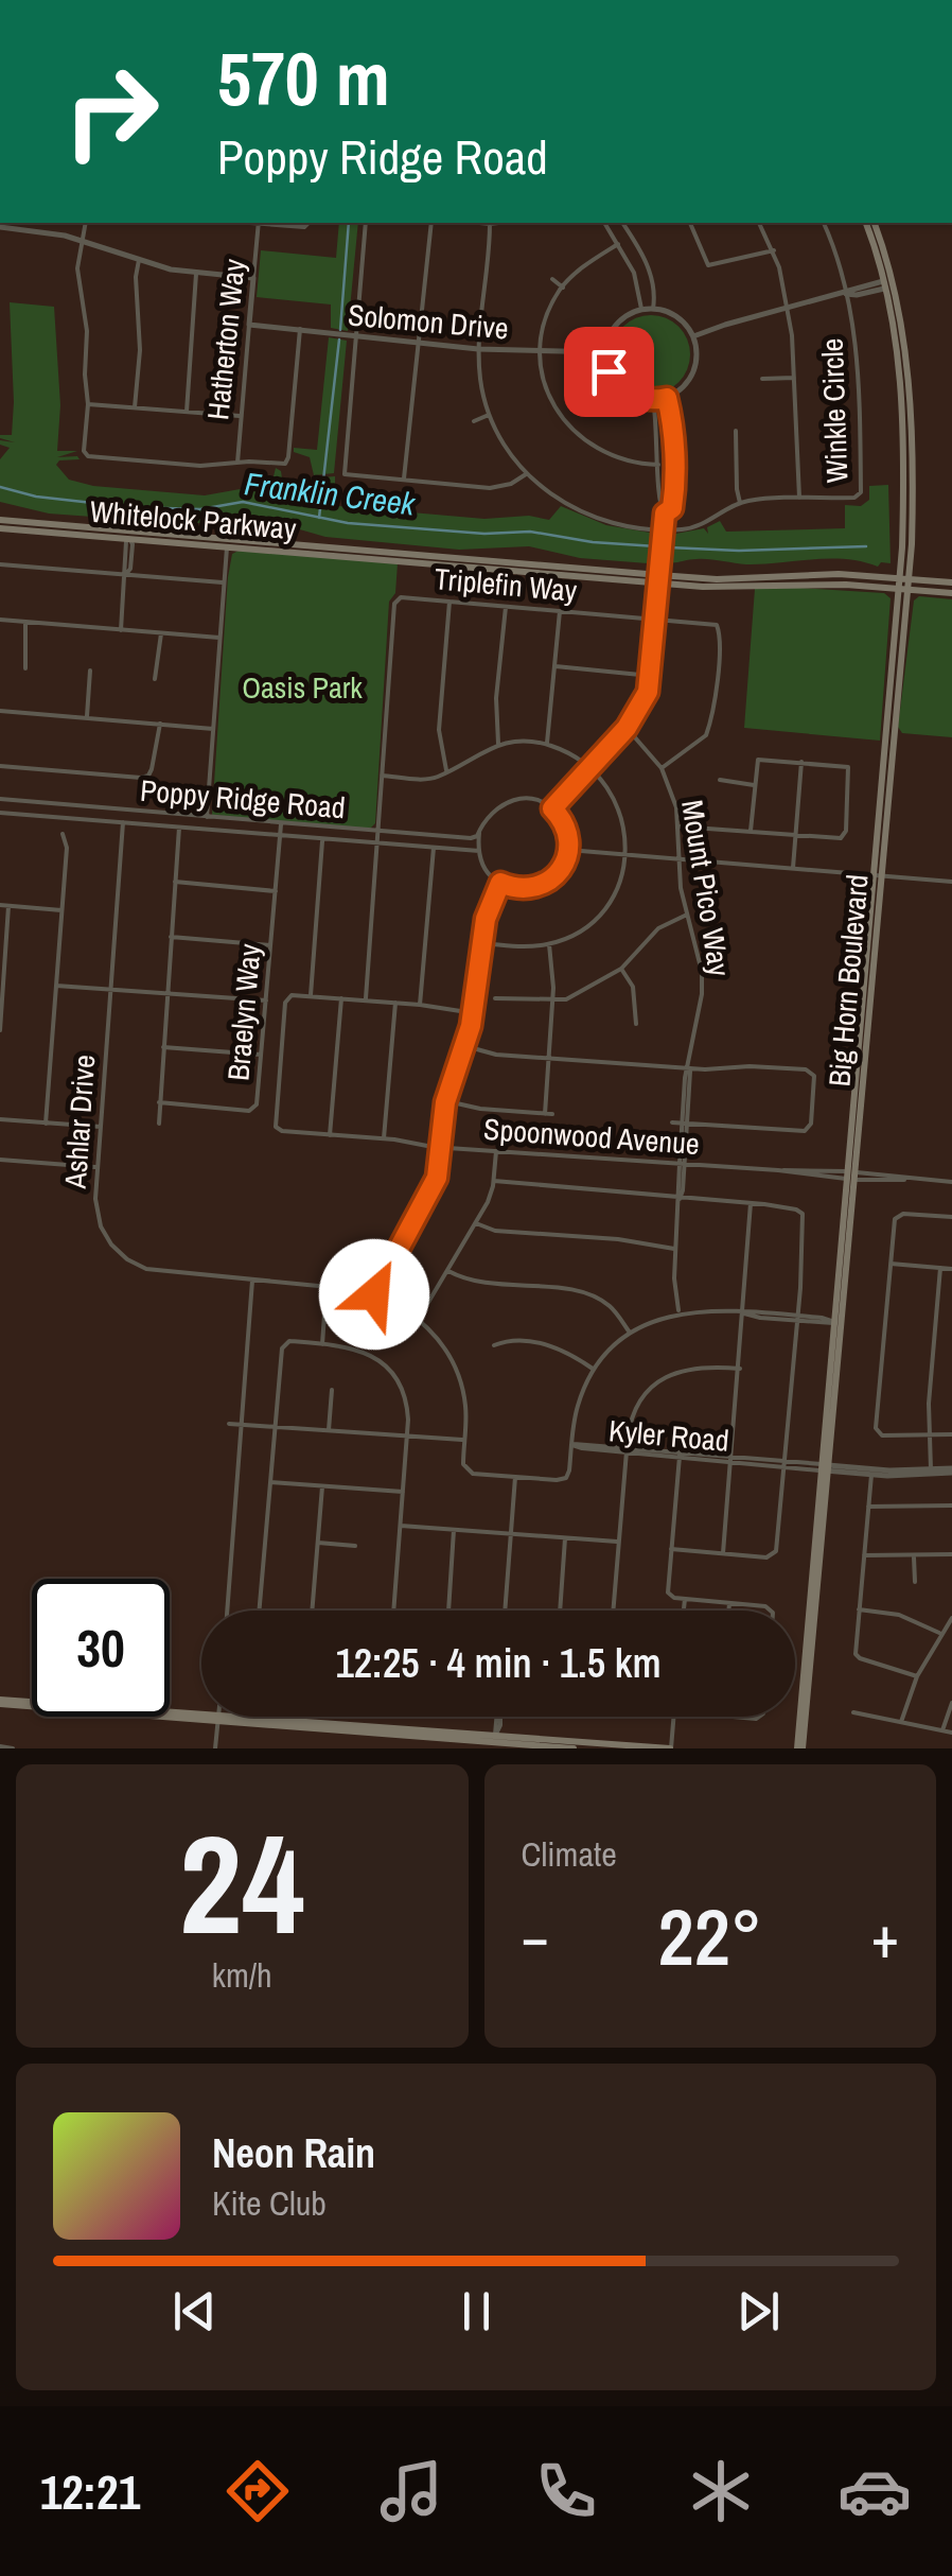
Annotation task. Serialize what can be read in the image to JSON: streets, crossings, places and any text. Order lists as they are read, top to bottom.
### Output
{
  "streets": {
    "main road": ["Whitelock Parkway", "Big Horn Boulevard"],
    "street": [
      "Solomon Drive",
      "Hatherton Way",
      "Winkle Circle",
      "Triplefin Way",
      "Poppy Ridge Road",
      "Mount Pico Way",
      "Braelyn Way",
      "Ashlar Drive",
      "Spoonwood Avenue",
      "Kyler Road"
    ]
  },
  "crossings": [
    ["Solomon Drive", "Hatherton Way"],
    ["Solomon Drive", "Winkle Circle"],
    ["Whitelock Parkway", "Big Horn Boulevard"],
    ["Triplefin Way", "Poppy Ridge Road"],
    ["Triplefin Way", "Mount Pico Way"],
    ["Poppy Ridge Road", "Braelyn Way"],
    ["Poppy Ridge Road", "Ashlar Drive"],
    ["Mount Pico Way", "Spoonwood Avenue"],
    ["Big Horn Boulevard", "Spoonwood Avenue"],
    ["Big Horn Boulevard", "Kyler Road"]
  ],
  "water": ["Franklin Creek"],
  "parks": ["Oasis Park"],
  "page": {
    "turn": ["570 m", "Poppy Ridge Road"],
    "limit": "30",
    "trip": "12:25 · 4 min · 1.5 km",
    "tile": [
      ["24", "km/h"],
      "Climate"
    ],
    "heat": ["−", "22°", "+"],
    "song": ["Neon Rain", "Kite Club"],
    "tabs": "12:21"
  }
}
